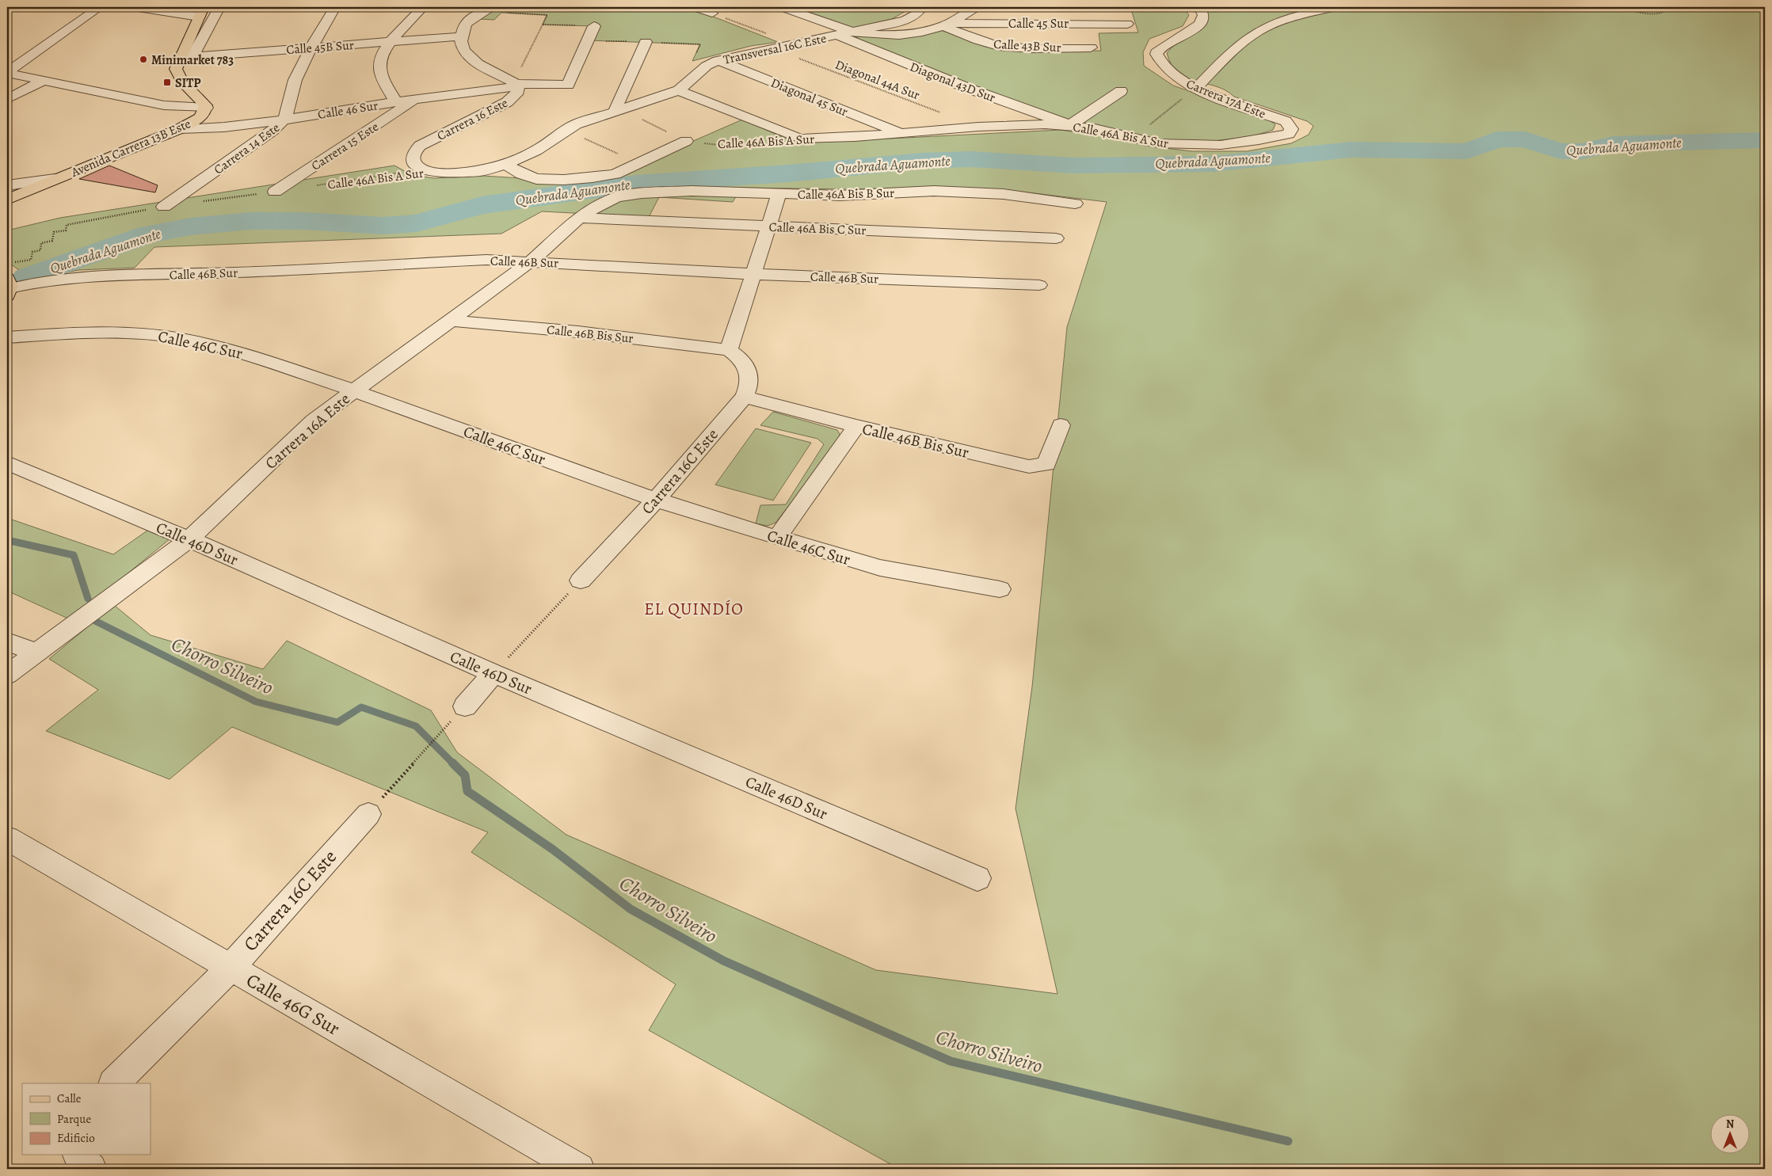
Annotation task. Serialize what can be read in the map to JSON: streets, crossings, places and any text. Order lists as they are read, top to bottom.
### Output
{
  "streets": {
    "main road": ["Avenida Carrera 13B Este"],
    "street": [
      "Calle 45 Sur",
      "Calle 43B Sur",
      "Calle 45B Sur",
      "Transversal 16C Este",
      "Diagonal 43D Sur",
      "Diagonal 45 Sur",
      "Carrera 17A Este",
      "Calle 46 Sur",
      "Carrera 16 Este",
      "Calle 46A Bis A Sur",
      "Carrera 15 Este",
      "Carrera 14 Este",
      "Calle 46A Bis B Sur",
      "Calle 46A Bis C Sur",
      "Calle 46B Sur",
      "Calle 46B Bis Sur",
      "Calle 46C Sur",
      "Carrera 16A Este",
      "Carrera 16C Este",
      "Calle 46D Sur",
      "Calle 46G Sur"
    ],
    "path": ["Diagonal 44A Sur"]
  },
  "crossings": [
    ["Calle 45 Sur", "Calle 43B Sur"],
    ["Calle 45 Sur", "Transversal 16C Este"],
    ["Calle 45B Sur", "Carrera 16 Este"],
    ["Calle 45B Sur", "Avenida Carrera 13B Este"],
    ["Calle 45B Sur", "Carrera 14 Este"],
    ["Transversal 16C Este", "Diagonal 44A Sur"],
    ["Transversal 16C Este", "Diagonal 43D Sur"],
    ["Transversal 16C Este", "Diagonal 45 Sur"],
    ["Transversal 16C Este", "Calle 46A Bis A Sur"],
    ["Diagonal 43D Sur", "Calle 46A Bis A Sur"],
    ["Diagonal 45 Sur", "Calle 46A Bis A Sur"],
    ["Carrera 17A Este", "Calle 46A Bis A Sur"],
    ["Calle 46 Sur", "Carrera 16 Este"],
    ["Calle 46 Sur", "Carrera 15 Este"],
    ["Calle 46 Sur", "Avenida Carrera 13B Este"],
    ["Calle 46 Sur", "Carrera 14 Este"],
    ["Carrera 16 Este", "Calle 46A Bis A Sur"],
    ["Calle 46A Bis B Sur", "Carrera 16A Este"],
    ["Calle 46A Bis C Sur", "Carrera 16A Este"],
    ["Calle 46B Sur", "Carrera 16A Este"],
    ["Calle 46B Bis Sur", "Carrera 16A Este"],
    ["Calle 46B Bis Sur", "Carrera 16C Este"],
    ["Calle 46C Sur", "Carrera 16A Este"],
    ["Calle 46C Sur", "Carrera 16C Este"],
    ["Carrera 16A Este", "Calle 46D Sur"],
    ["Carrera 16C Este", "Calle 46G Sur"]
  ],
  "districts": ["EL QUINDÍO"],
  "water": ["Quebrada Aguamonte", "Chorro Silveiro"],
  "places": {
    "other": ["Minimarket 783"],
    "transit": ["SITP"]
  },
  "legend": ["Calle", "Parque", "Edificio"],
  "north": "top"
}
